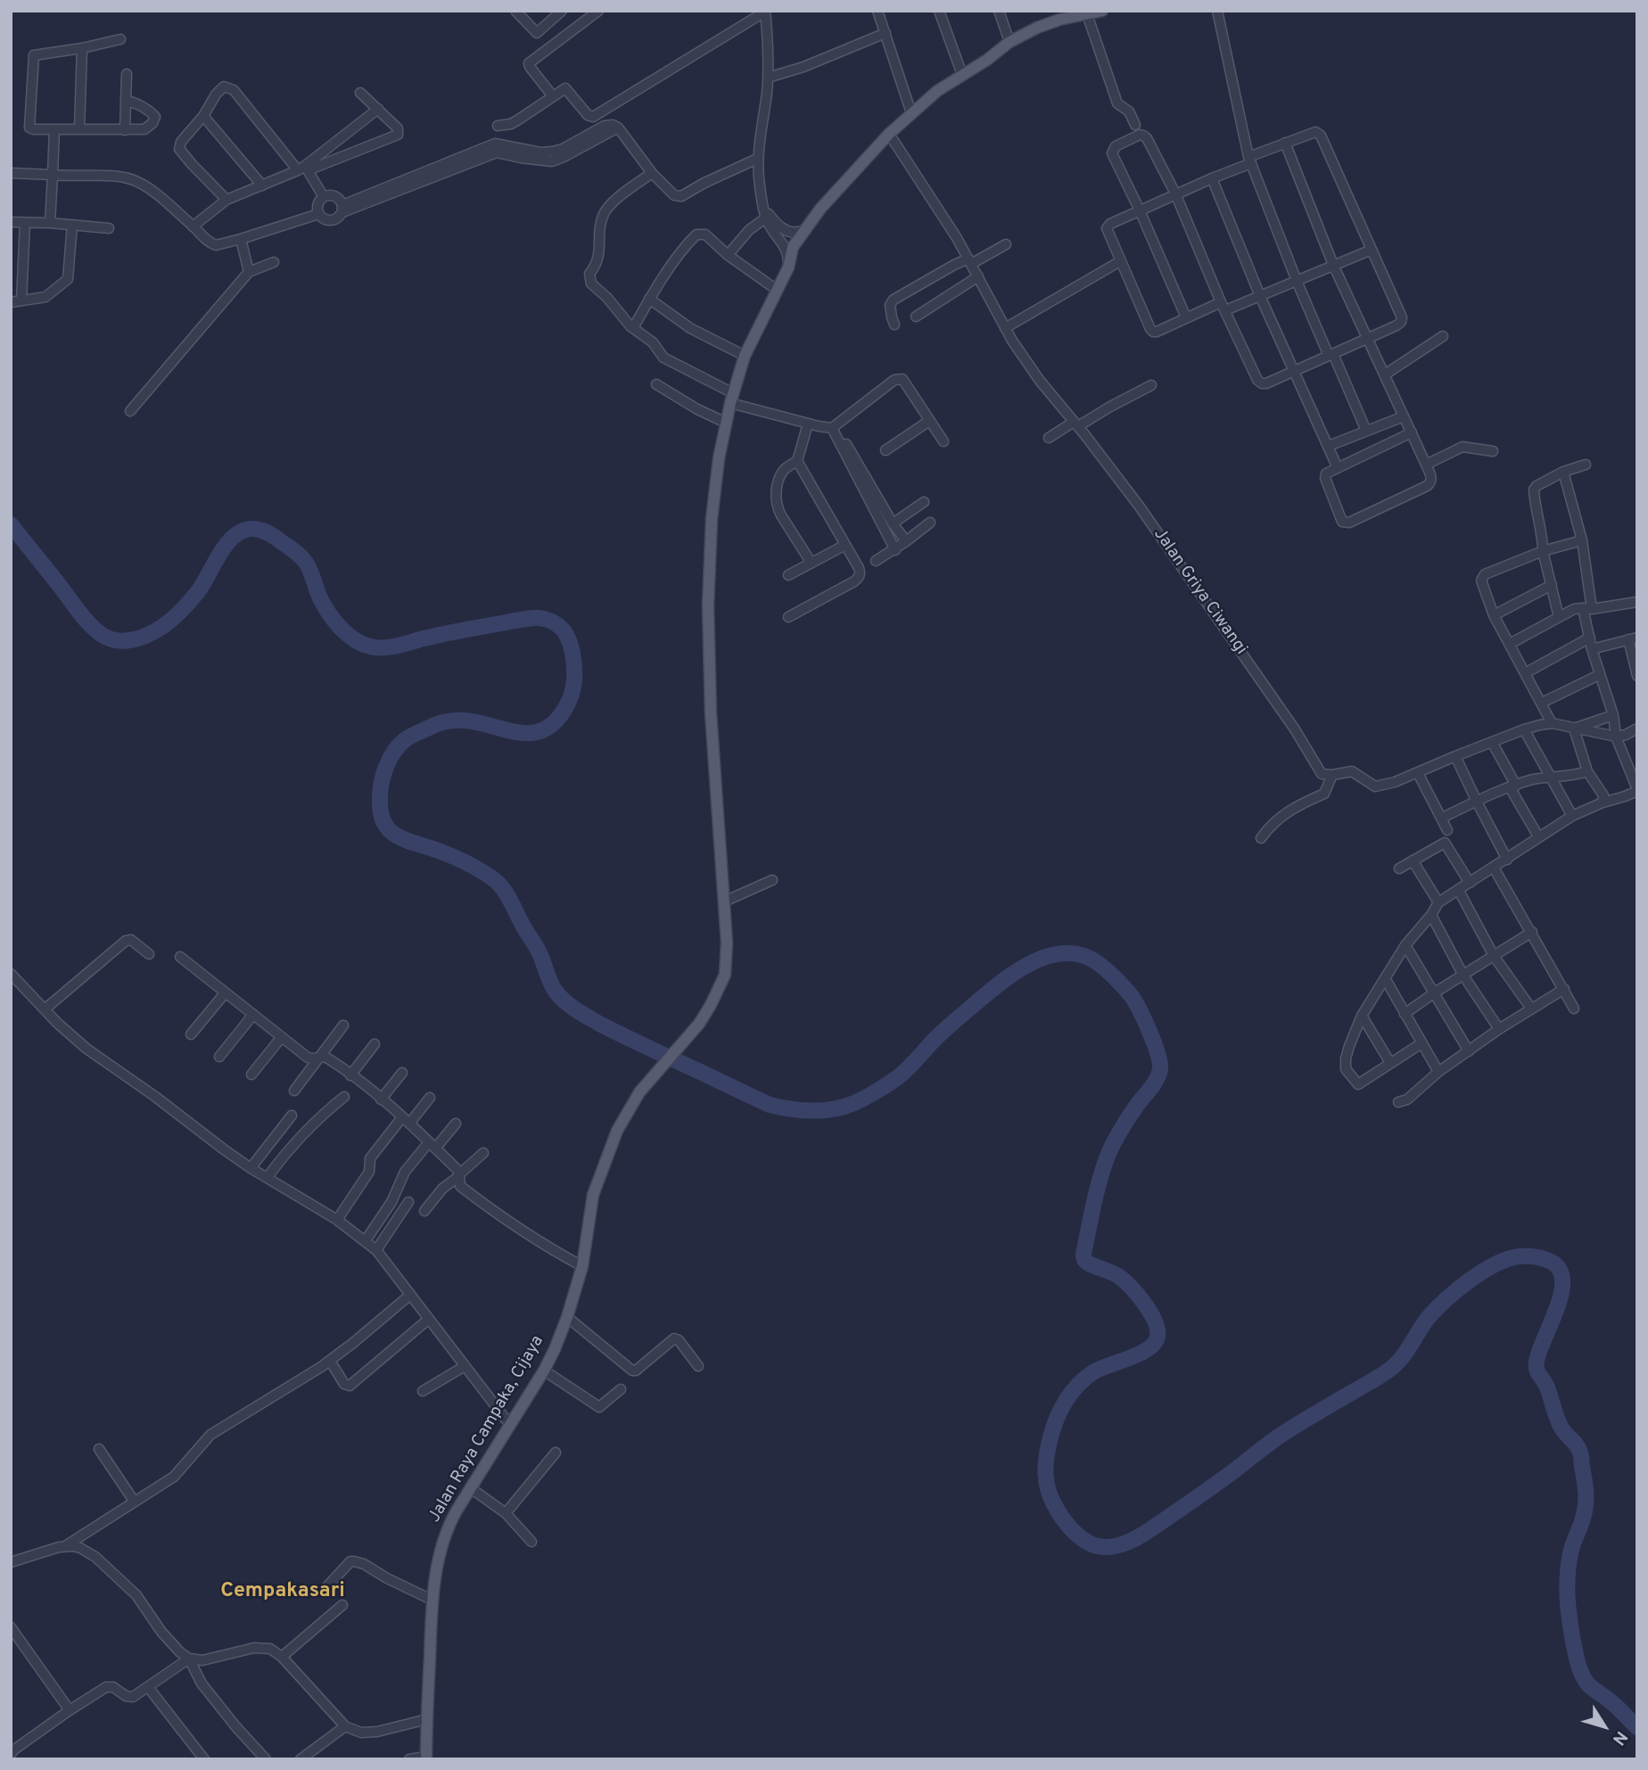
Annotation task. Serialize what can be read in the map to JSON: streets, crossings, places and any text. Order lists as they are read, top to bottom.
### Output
{
  "streets": {
    "main road": ["Jalan Raya Campaka, Cijaya"],
    "street": ["Jalan Griya Ciwangi"]
  },
  "crossings": [
    ["Jalan Griya Ciwangi", "Jalan Raya Campaka, Cijaya"]
  ],
  "districts": ["Cempakasari"],
  "north": "bottom right"
}
